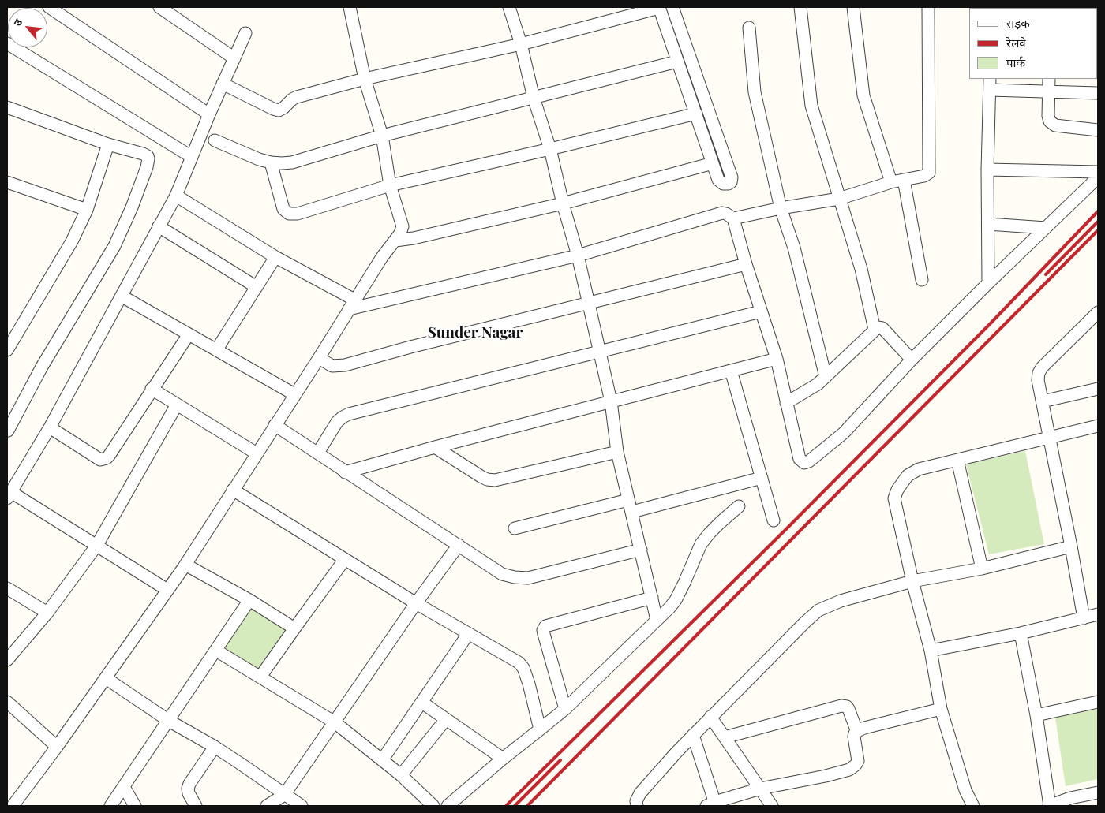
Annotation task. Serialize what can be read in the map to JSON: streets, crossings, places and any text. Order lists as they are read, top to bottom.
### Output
{
  "districts": ["Sunder Nagar"],
  "legend": ["सड़क", "रेलवे", "पार्क"],
  "north": "top left"
}
